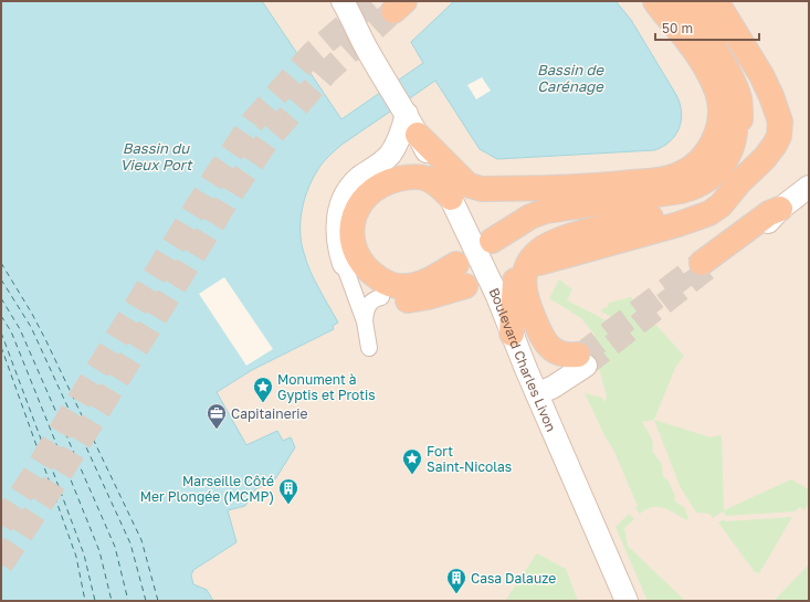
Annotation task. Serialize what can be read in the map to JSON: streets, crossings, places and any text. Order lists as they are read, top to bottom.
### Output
{
  "streets": {
    "main road": ["Boulevard Charles Livon"]
  },
  "water": ["Bassin de Carénage", "Bassin du Vieux Port"],
  "places": {
    "place": ["Monument à Gyptis et Protis", "Fort Saint-Nicolas"],
    "office": ["Capitainerie"],
    "building": ["Marseille Côté Mer Plongée (MCMP)", "Casa Dalauze"]
  },
  "scale_bar": "50 m"
}
